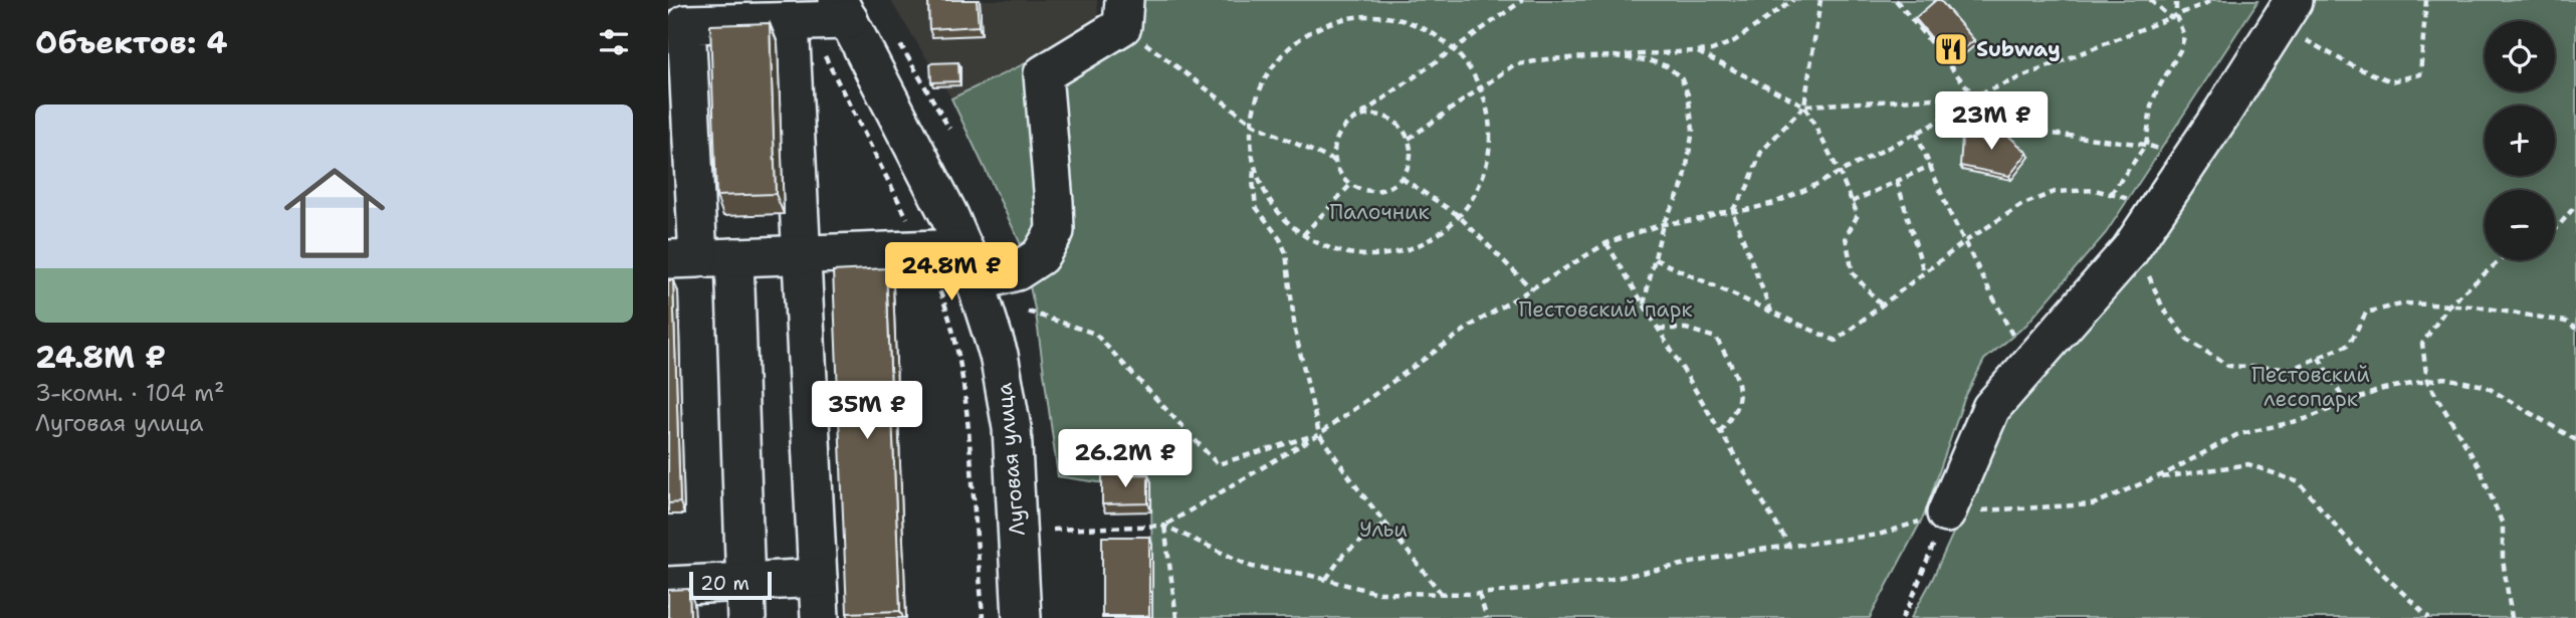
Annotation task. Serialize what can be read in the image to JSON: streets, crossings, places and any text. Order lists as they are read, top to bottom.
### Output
{
  "streets": {
    "street": ["Луговая улица"]
  },
  "parks": [
    "Палочник",
    "Пестовский парк",
    "Пестовский лесопарк",
    "Ульи"
  ],
  "places": {
    "restaurant": ["Subway"]
  },
  "scale_bar": "20 m",
  "page": {
    "heading": "Объектов: 4",
    "map_buttons": ["+", "−"],
    "list": [
      {
        "name": "24.8M ₽",
        "note": "3-комн. · 104 m² · Луговая улица"
      }
    ],
    "price": [
      "23M ₽",
      "24.8M ₽",
      "35M ₽",
      "26.2M ₽"
    ],
    "scale": "20 m"
  }
}
